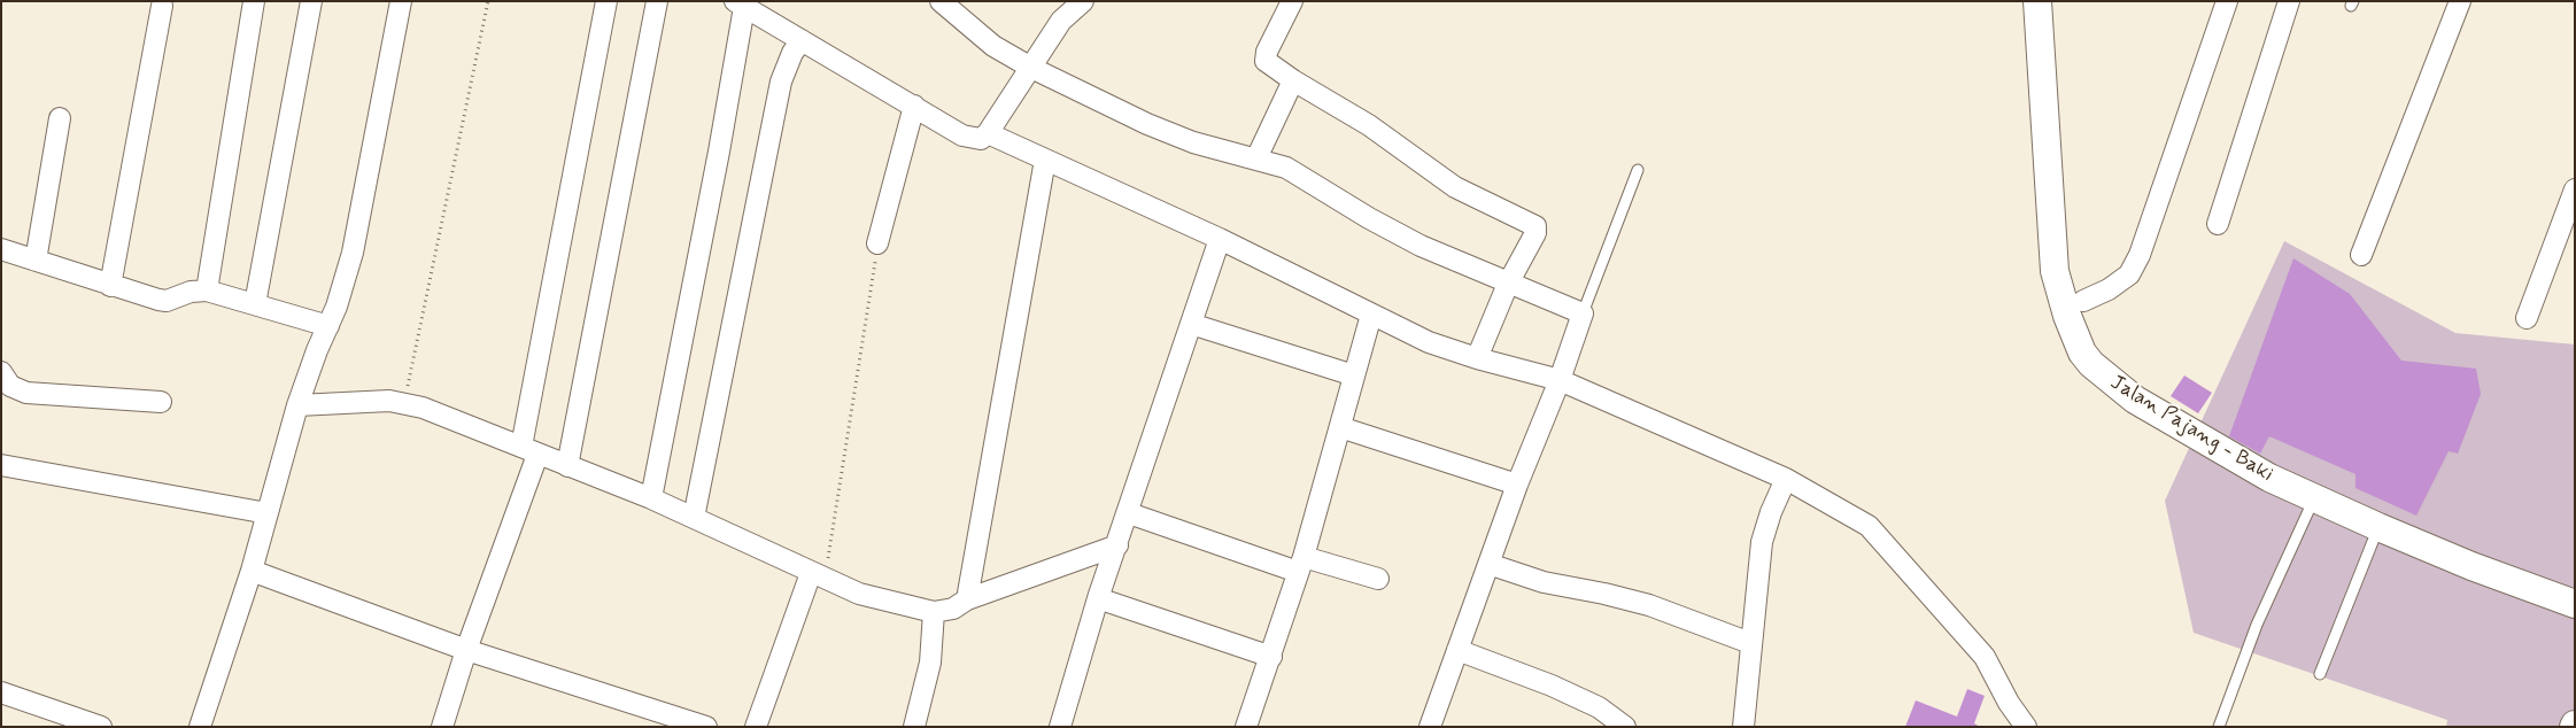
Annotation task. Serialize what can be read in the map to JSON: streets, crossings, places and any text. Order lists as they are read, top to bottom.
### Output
{
  "streets": {
    "main road": ["Jalan Pajang - Baki"]
  }
}
